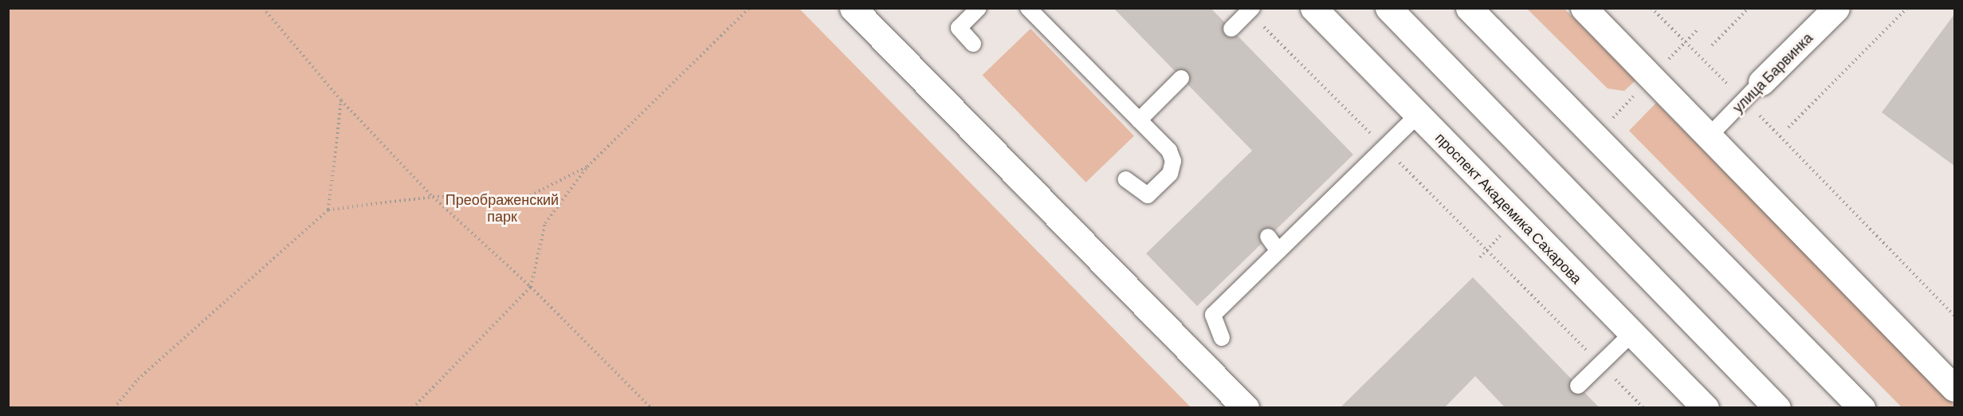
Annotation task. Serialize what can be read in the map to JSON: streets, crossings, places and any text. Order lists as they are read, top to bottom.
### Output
{
  "streets": {
    "street": ["улица Барвинка", "проспект Академика Сахарова"]
  },
  "parks": ["Преображенский парк"]
}
